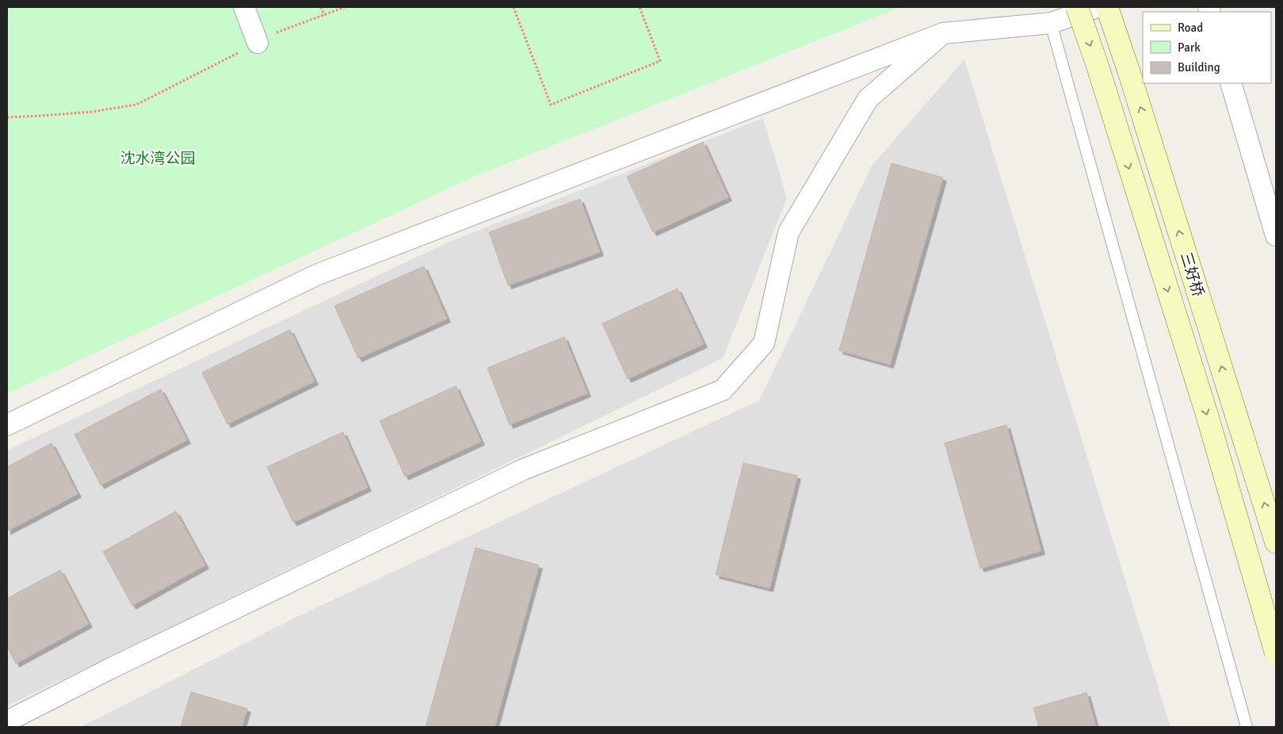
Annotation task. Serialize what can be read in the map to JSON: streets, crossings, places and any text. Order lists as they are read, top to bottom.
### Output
{
  "streets": {
    "main road": ["三好桥"]
  },
  "parks": ["沈水湾公园"],
  "legend": ["Road", "Park", "Building"]
}
